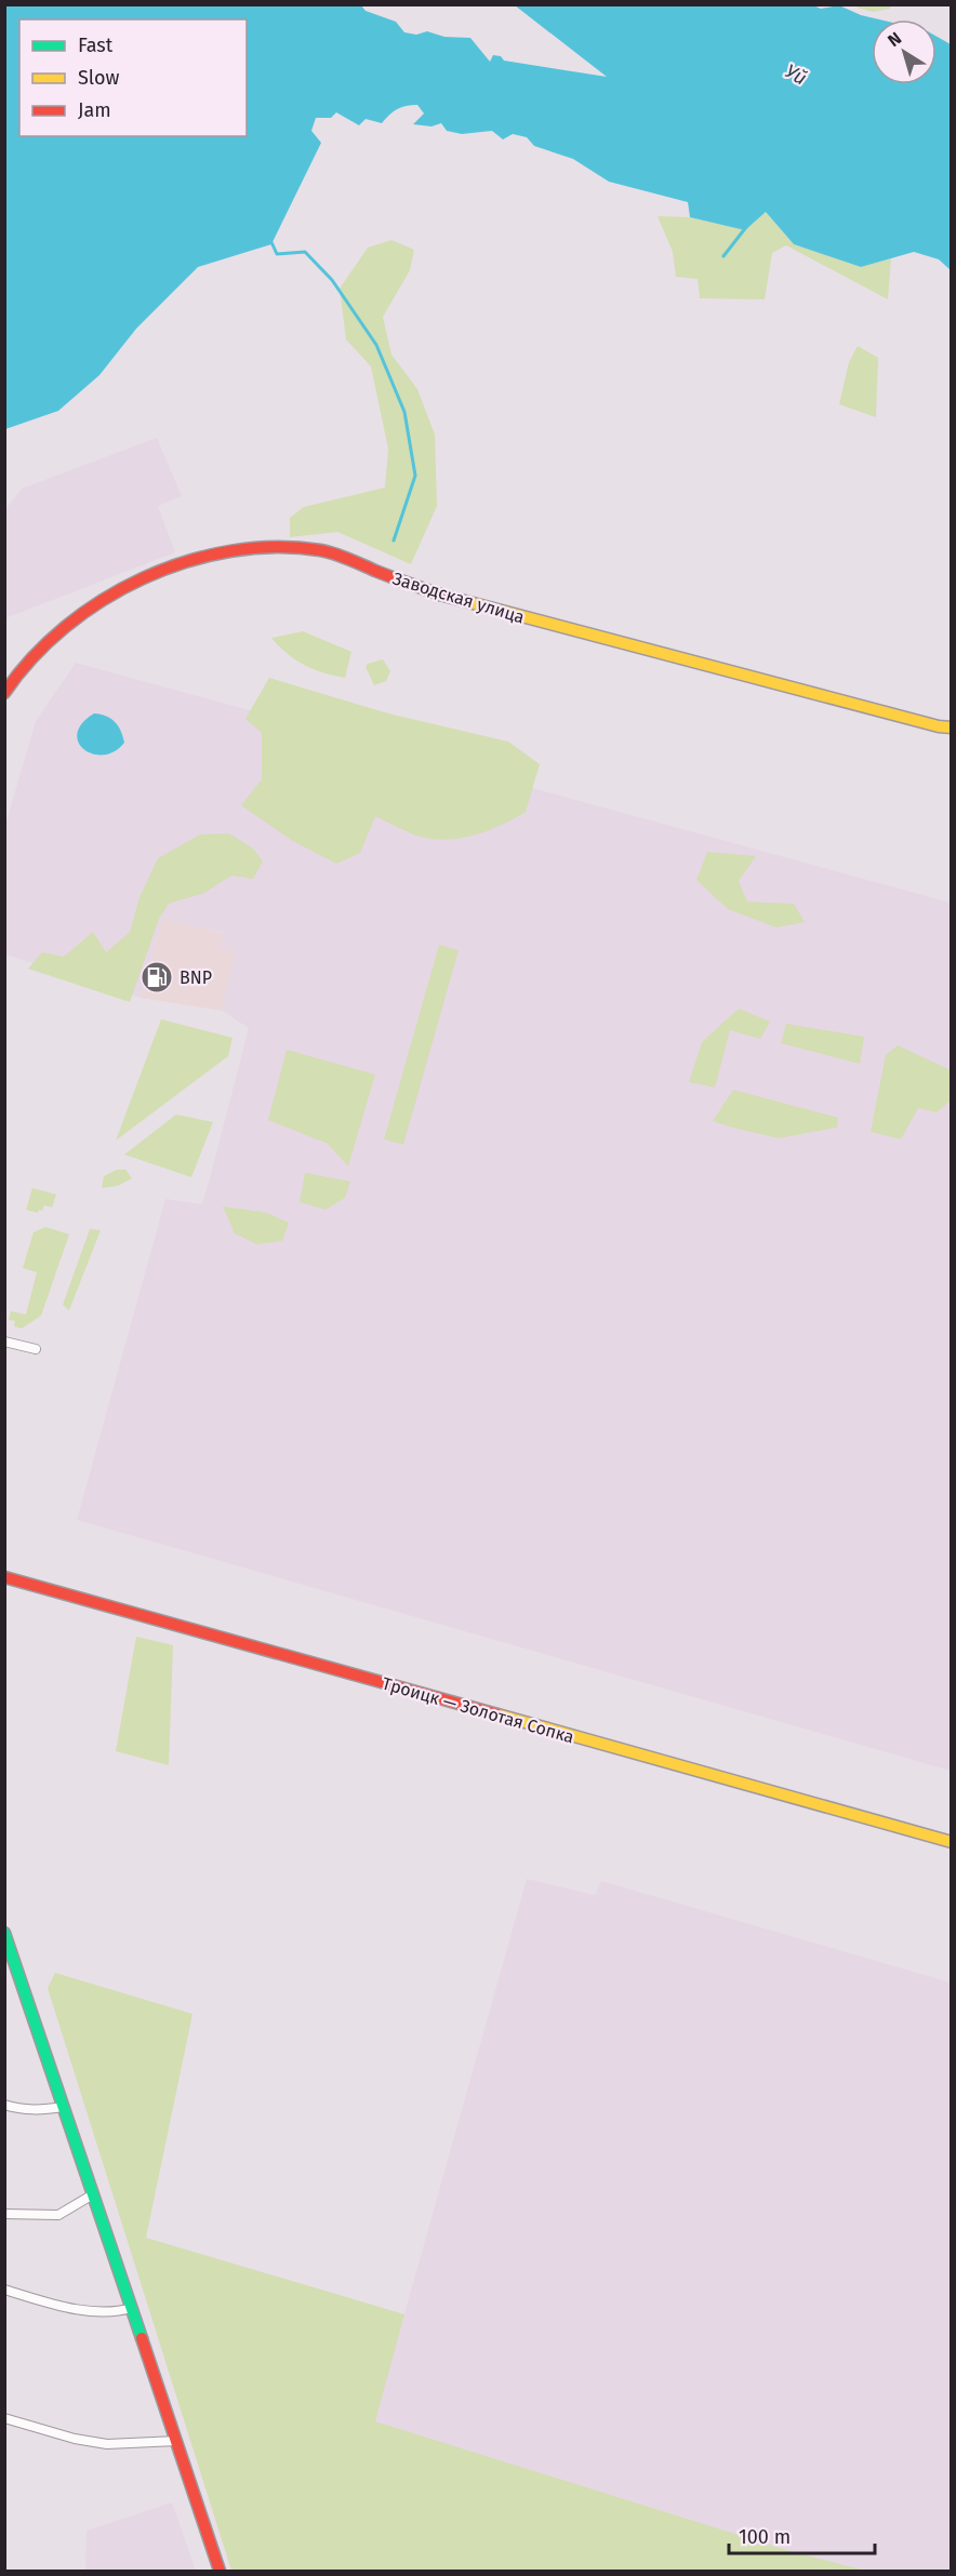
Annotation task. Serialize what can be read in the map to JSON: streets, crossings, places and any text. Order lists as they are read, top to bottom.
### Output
{
  "streets": {
    "street": ["Заводская улица", "Троицк — Золотая Сопка"]
  },
  "water": ["Уй"],
  "places": {
    "fuel station": ["BNP"]
  },
  "legend": ["Fast", "Slow", "Jam"],
  "scale_bar": "100 m",
  "north": "top left"
}
